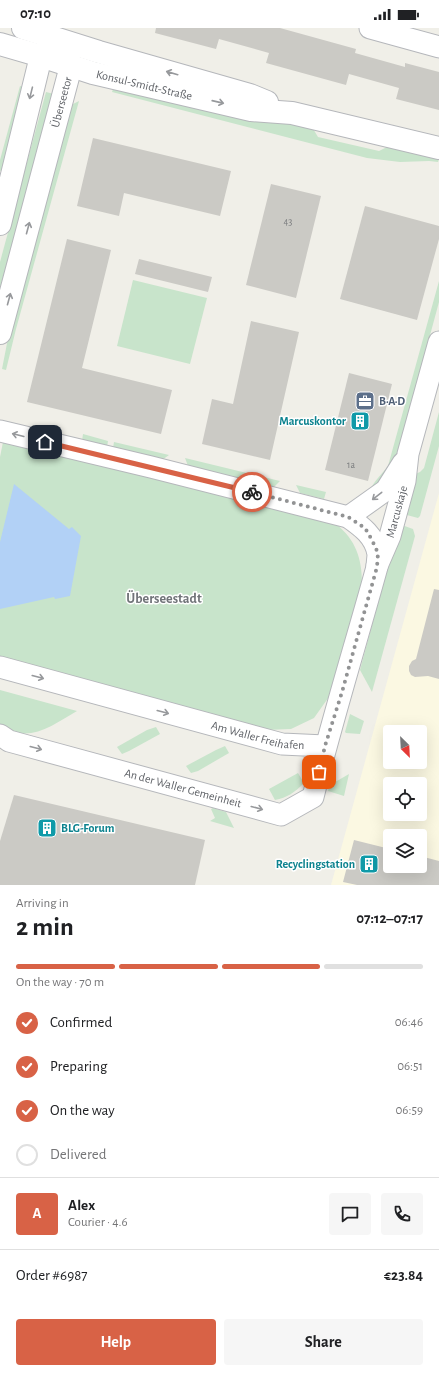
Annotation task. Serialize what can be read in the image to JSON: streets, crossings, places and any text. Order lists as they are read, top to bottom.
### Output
{
  "streets": {
    "street": [
      "Konsul-Smidt-Straße",
      "Überseetor",
      "Marcuskaje",
      "Am Waller Freihafen",
      "An der Waller Gemeinheit"
    ]
  },
  "crossings": [
    ["Konsul-Smidt-Straße", "Überseetor"],
    ["Am Waller Freihafen", "An der Waller Gemeinheit"]
  ],
  "one_way": ["Am Waller Freihafen", "An der Waller Gemeinheit"],
  "districts": ["Überseestadt"],
  "places": {
    "office": ["B·A·D"],
    "building": ["Marcuskontor", "BLG-Forum", "Recyclingstation"]
  },
  "house_numbers": ["43", "1a"],
  "north": "bottom right",
  "page": {
    "status": "07:10",
    "heading": ["2 min", "Arriving in", "07:12–07:17"],
    "panel": [
      "Alex",
      "Courier · 4.6",
      "Order #6987",
      "€23.84"
    ],
    "bar": "On the way · 70 m",
    "list": [
      ["Confirmed", "06:46"],
      ["Preparing", "06:51"],
      ["On the way", "06:59"],
      "Delivered"
    ],
    "round": "A",
    "buttons": ["Help", "Share"]
  }
}
